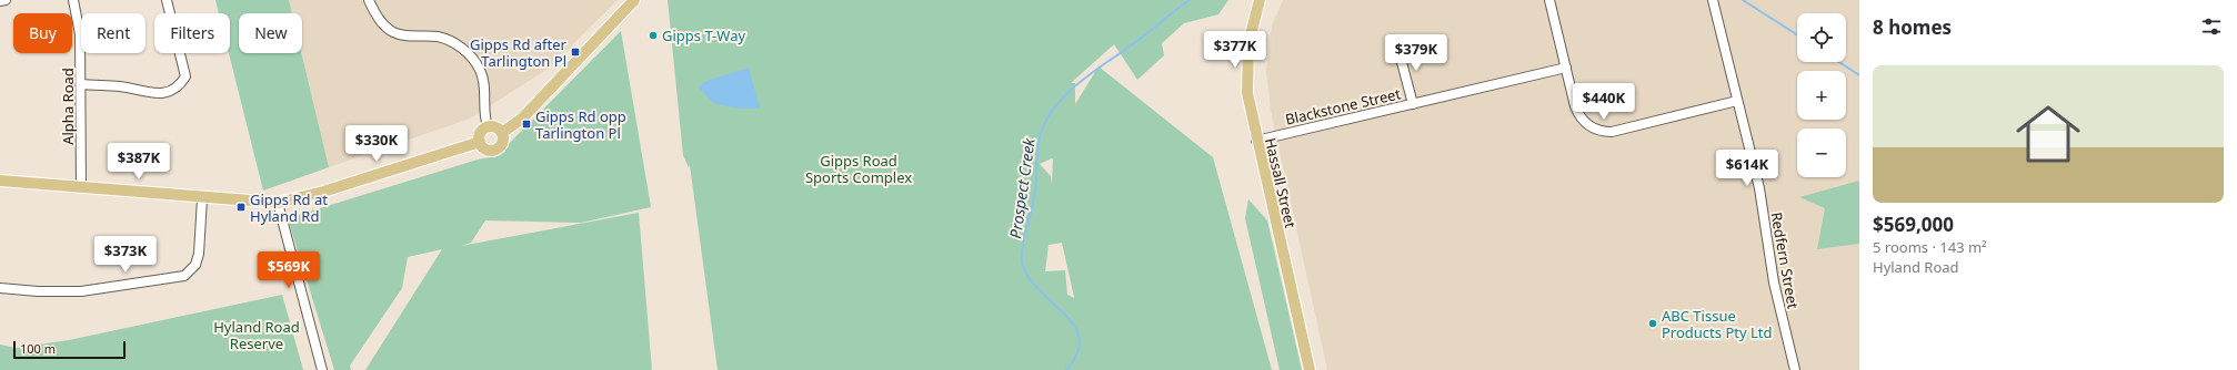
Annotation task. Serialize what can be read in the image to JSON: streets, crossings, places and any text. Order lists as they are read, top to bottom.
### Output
{
  "streets": {
    "main road": ["Hassall Street"],
    "street": ["Alpha Road", "Blackstone Street", "Redfern Street"]
  },
  "crossings": [
    ["Blackstone Street", "Hassall Street"]
  ],
  "water": ["Prospect Creek"],
  "parks": ["Gipps Road Sports Complex", "Hyland Road Reserve"],
  "places": {
    "other": ["Gipps T-Way", "ABC Tissue Products Pty Ltd"],
    "transit": ["Gipps Rd after Tarlington Pl", "Gipps Rd opp Tarlington Pl", "Gipps Rd at Hyland Rd"]
  },
  "scale_bar": "100 m",
  "page": {
    "heading": "8 homes",
    "map_buttons": ["+", "−"],
    "chip": [
      "Buy",
      "Rent",
      "Filters",
      "New"
    ],
    "price": [
      "$377K",
      "$379K",
      "$440K",
      "$330K",
      "$387K",
      "$614K",
      "$373K",
      "$569K"
    ],
    "list": [
      {
        "name": "$569,000",
        "note": "5 rooms · 143 m² · Hyland Road"
      }
    ],
    "scale": "100 m"
  }
}
